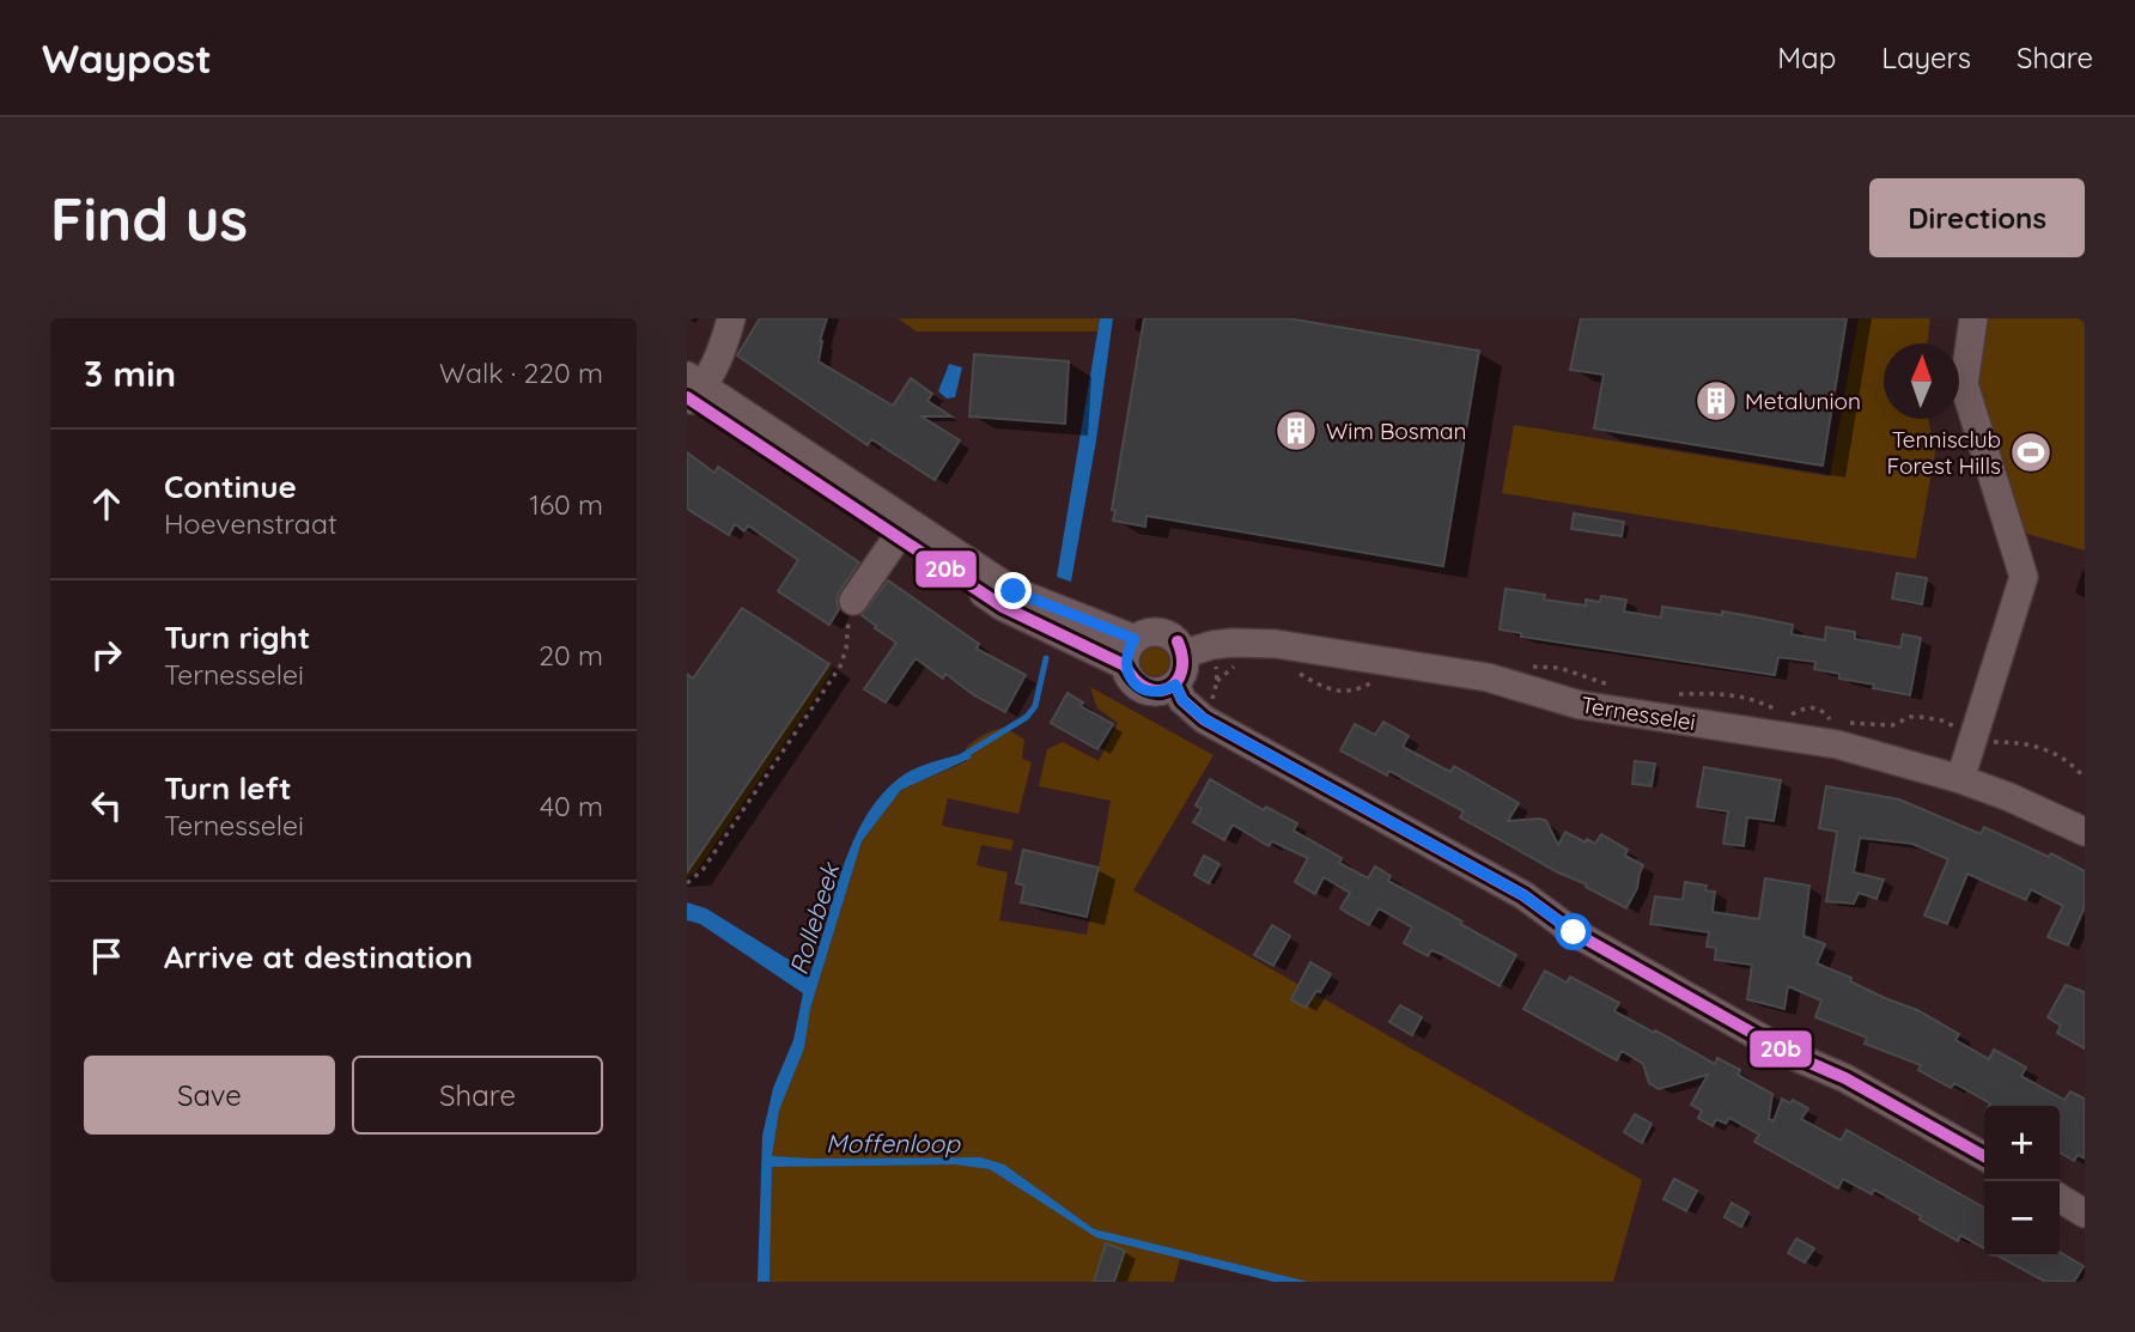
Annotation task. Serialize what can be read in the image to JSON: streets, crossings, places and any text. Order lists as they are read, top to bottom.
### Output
{
  "streets": {
    "street": ["Ternesselei"]
  },
  "water": ["Rollebeek", "Moffenloop"],
  "places": {
    "building": ["Metalunion", "Wim Bosman"],
    "sports": ["Tennisclub Forest Hills"]
  },
  "lines": ["transit line 20b"],
  "north": "top",
  "page": {
    "header": "Waypost",
    "nav": ["Map", "Layers", "Share"],
    "buttons": [
      "Directions",
      ["Save", "Share"]
    ],
    "title": "Find us",
    "heading": ["3 min", "Walk · 220 m"],
    "list": [
      ["Continue", "Hoevenstraat", "160 m"],
      ["Turn right", "Ternesselei", "20 m"],
      ["Turn left", "Ternesselei", "40 m"],
      "Arrive at destination"
    ],
    "map_buttons": ["+", "−"]
  }
}
